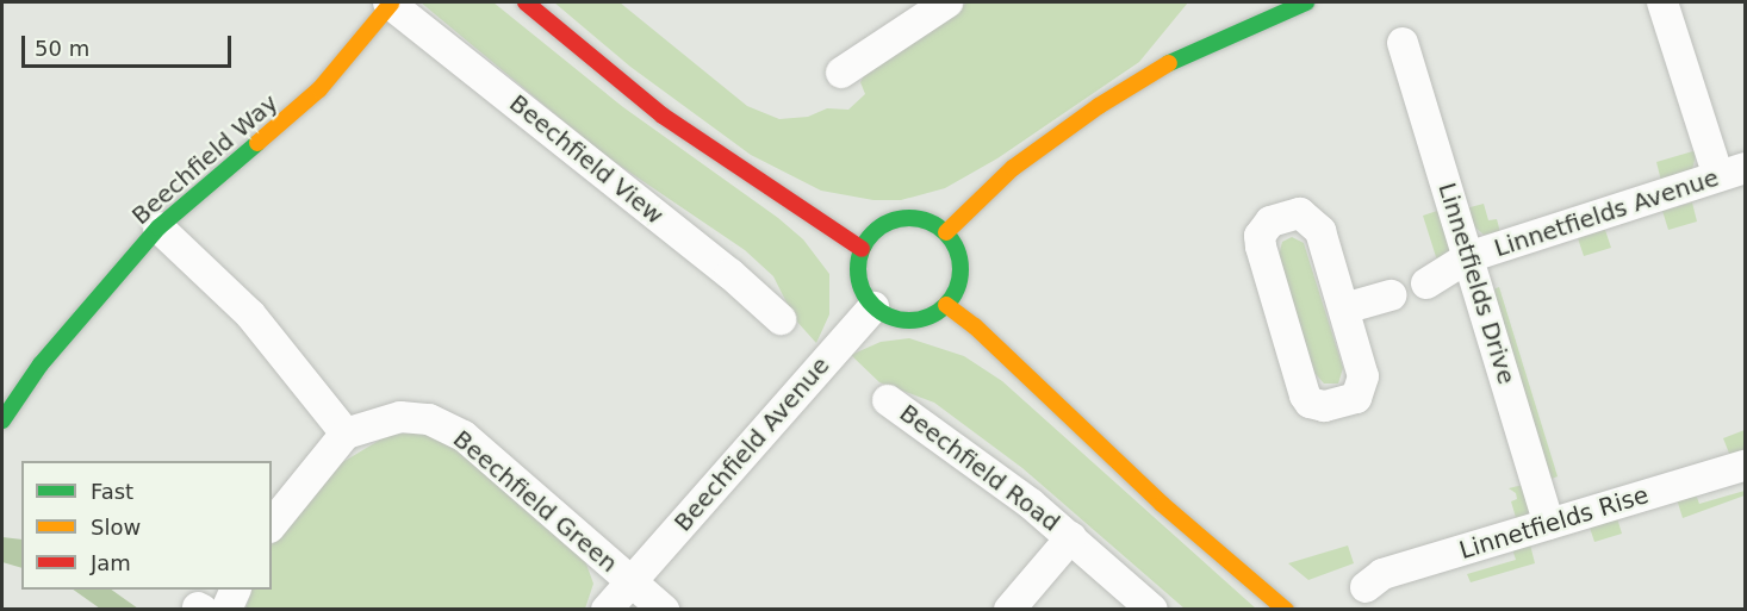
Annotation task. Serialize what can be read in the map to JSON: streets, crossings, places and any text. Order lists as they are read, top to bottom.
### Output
{
  "streets": {
    "street": [
      "Beechfield Way",
      "Beechfield View",
      "Linnetfields Avenue",
      "Linnetfields Drive",
      "Beechfield Avenue",
      "Beechfield Road",
      "Beechfield Green",
      "Linnetfields Rise"
    ]
  },
  "crossings": [
    ["Beechfield Way", "Beechfield View"],
    ["Linnetfields Avenue", "Linnetfields Drive"],
    ["Linnetfields Drive", "Linnetfields Rise"],
    ["Beechfield Avenue", "Beechfield Green"]
  ],
  "legend": ["Fast", "Slow", "Jam"],
  "scale_bar": "50 m"
}
